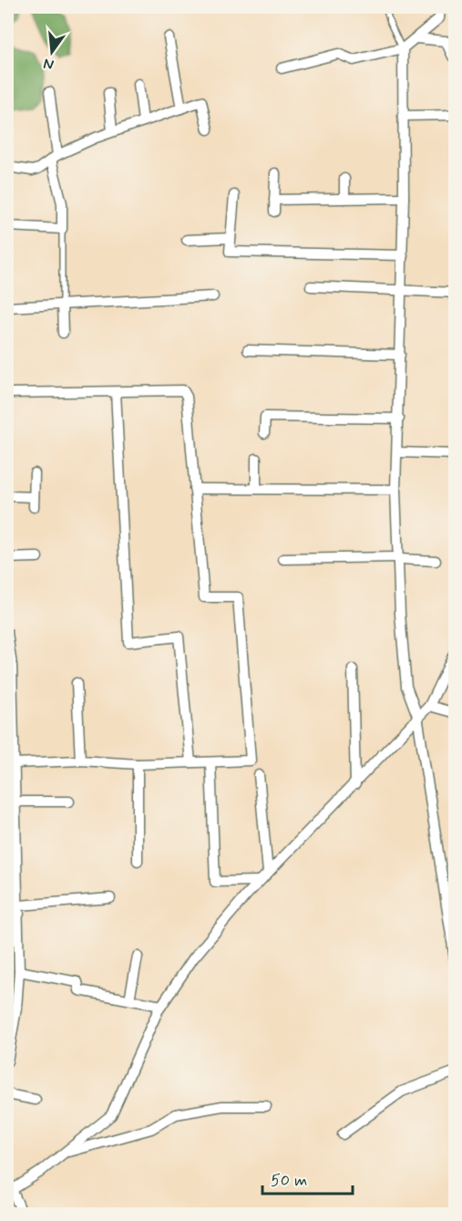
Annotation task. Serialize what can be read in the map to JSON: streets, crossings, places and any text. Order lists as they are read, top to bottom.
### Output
{
  "scale_bar": "50 m",
  "north": "bottom"
}
